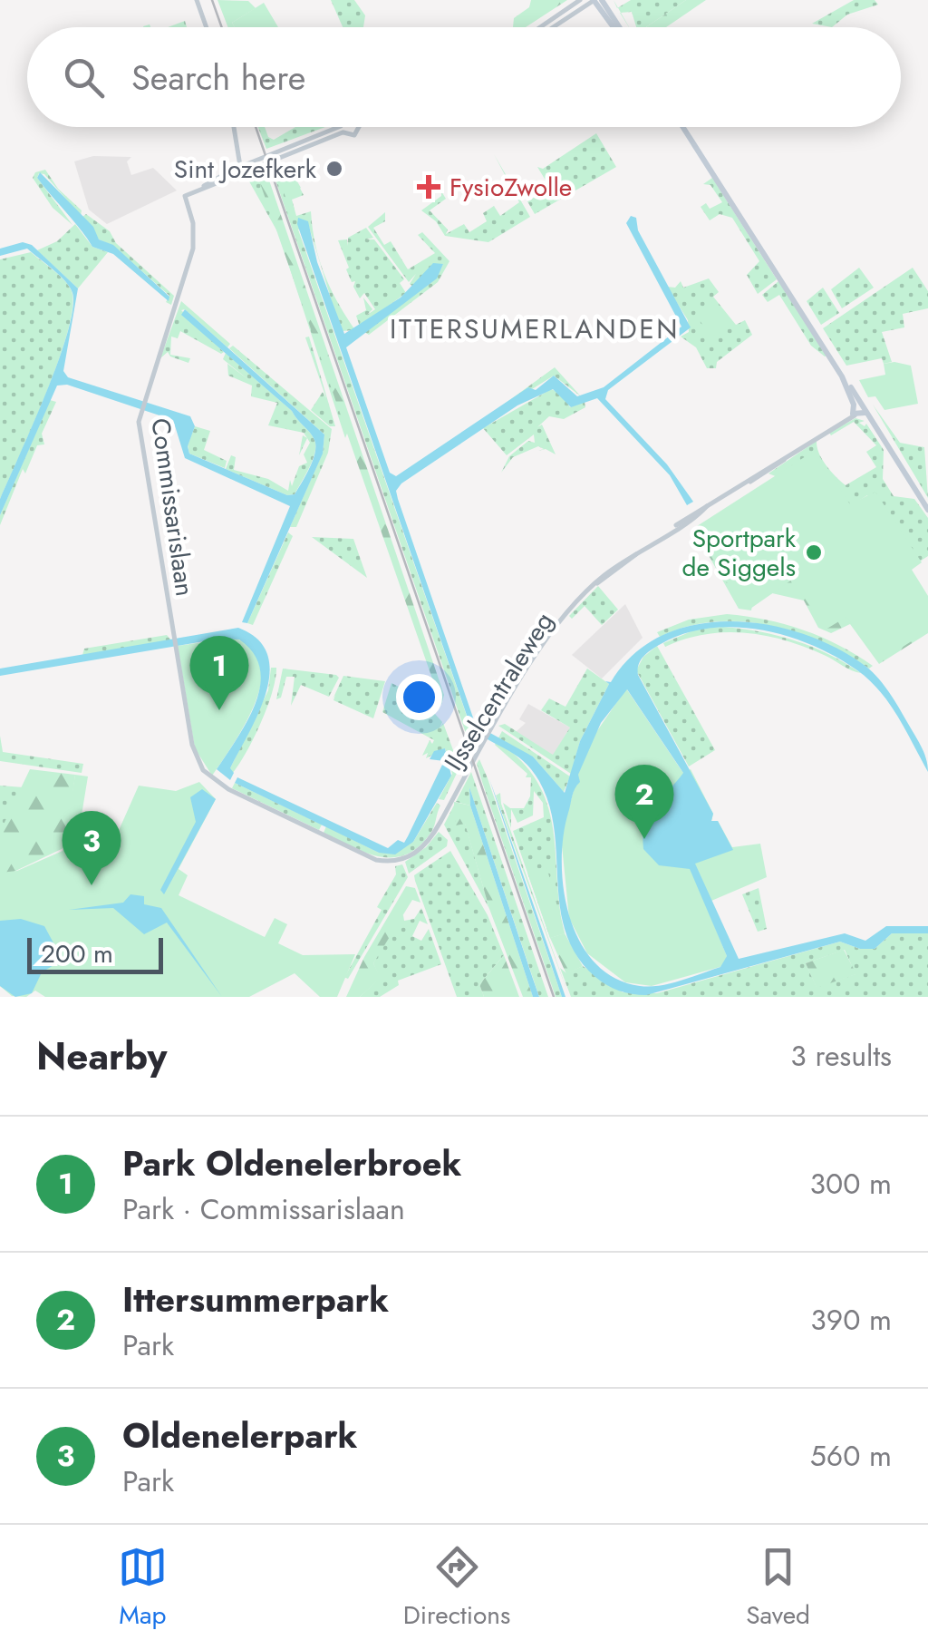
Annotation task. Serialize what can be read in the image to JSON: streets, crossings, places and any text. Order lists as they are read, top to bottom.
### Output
{
  "streets": {
    "street": ["Commissarislaan", "IJsselcentraleweg"]
  },
  "crossings": [
    ["Commissarislaan", "IJsselcentraleweg"]
  ],
  "districts": ["ITTERSUMERLANDEN"],
  "places": {
    "other": ["Sint Jozefkerk", "Sportpark de Siggels"],
    "health": ["FysioZwolle"]
  },
  "scale_bar": "200 m",
  "page": {
    "search": "Search here",
    "pins": ["1", "2", "3"],
    "scale": "200 m",
    "heading": ["Nearby", "3 results"],
    "list": [
      {
        "mark": "1",
        "name": "Park Oldenelerbroek",
        "note": "Park · Commissarislaan",
        "value": "300 m"
      },
      {
        "mark": "2",
        "name": "Ittersummerpark",
        "note": "Park",
        "value": "390 m"
      },
      {
        "mark": "3",
        "name": "Oldenelerpark",
        "note": "Park",
        "value": "560 m"
      }
    ],
    "nav": ["Map", "Directions", "Saved"]
  }
}
